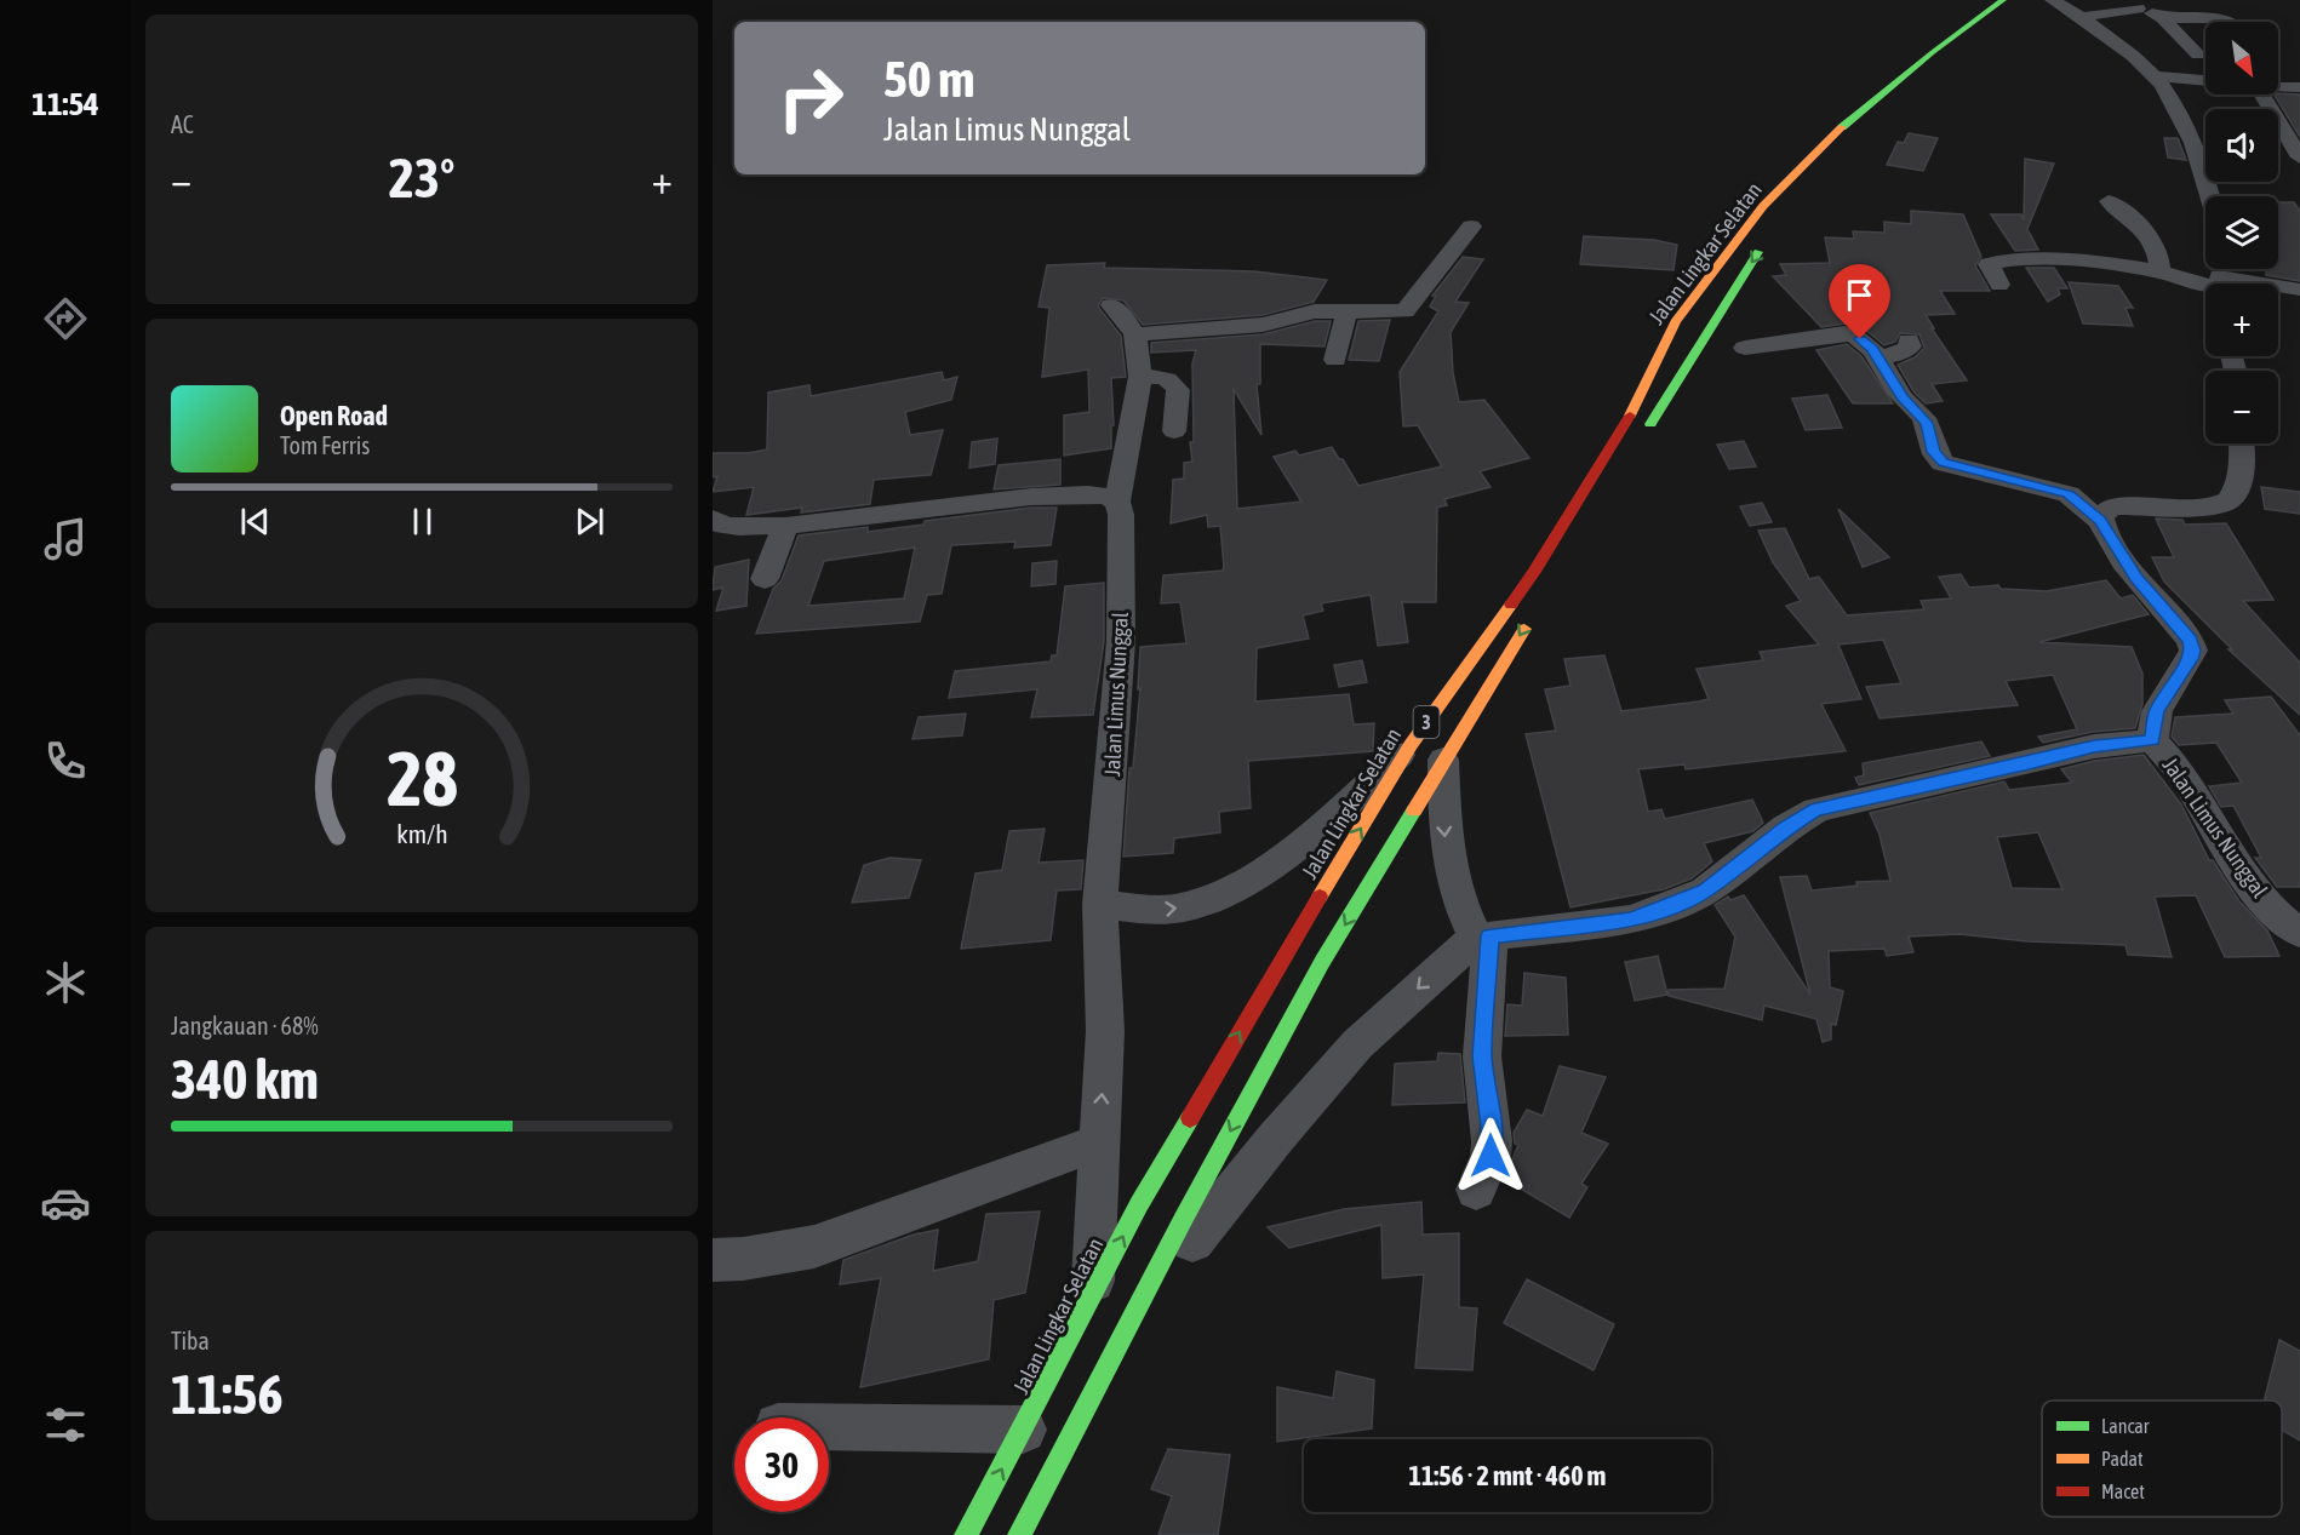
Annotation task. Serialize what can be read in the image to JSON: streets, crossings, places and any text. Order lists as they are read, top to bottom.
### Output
{
  "streets": {
    "main road": ["Jalan Lingkar Selatan", "3"],
    "street": ["Jalan Limus Nunggal"]
  },
  "crossings": [
    ["Jalan Lingkar Selatan", "Jalan Limus Nunggal"]
  ],
  "legend": ["Lancar", "Padat", "Macet"],
  "north": "bottom right",
  "page": {
    "tabs": "11:54",
    "tile": [
      "AC",
      ["Jangkauan · 68%", "340 km"],
      ["Tiba", "11:56"]
    ],
    "map_buttons": ["+", "−"],
    "turn": ["50 m", "Jalan Limus Nunggal"],
    "heat": ["−", "23°", "+"],
    "song": ["Open Road", "Tom Ferris"],
    "limit": "30",
    "trip": "11:56 · 2 mnt · 460 m",
    "gauge": ["28", "km/h"]
  }
}
